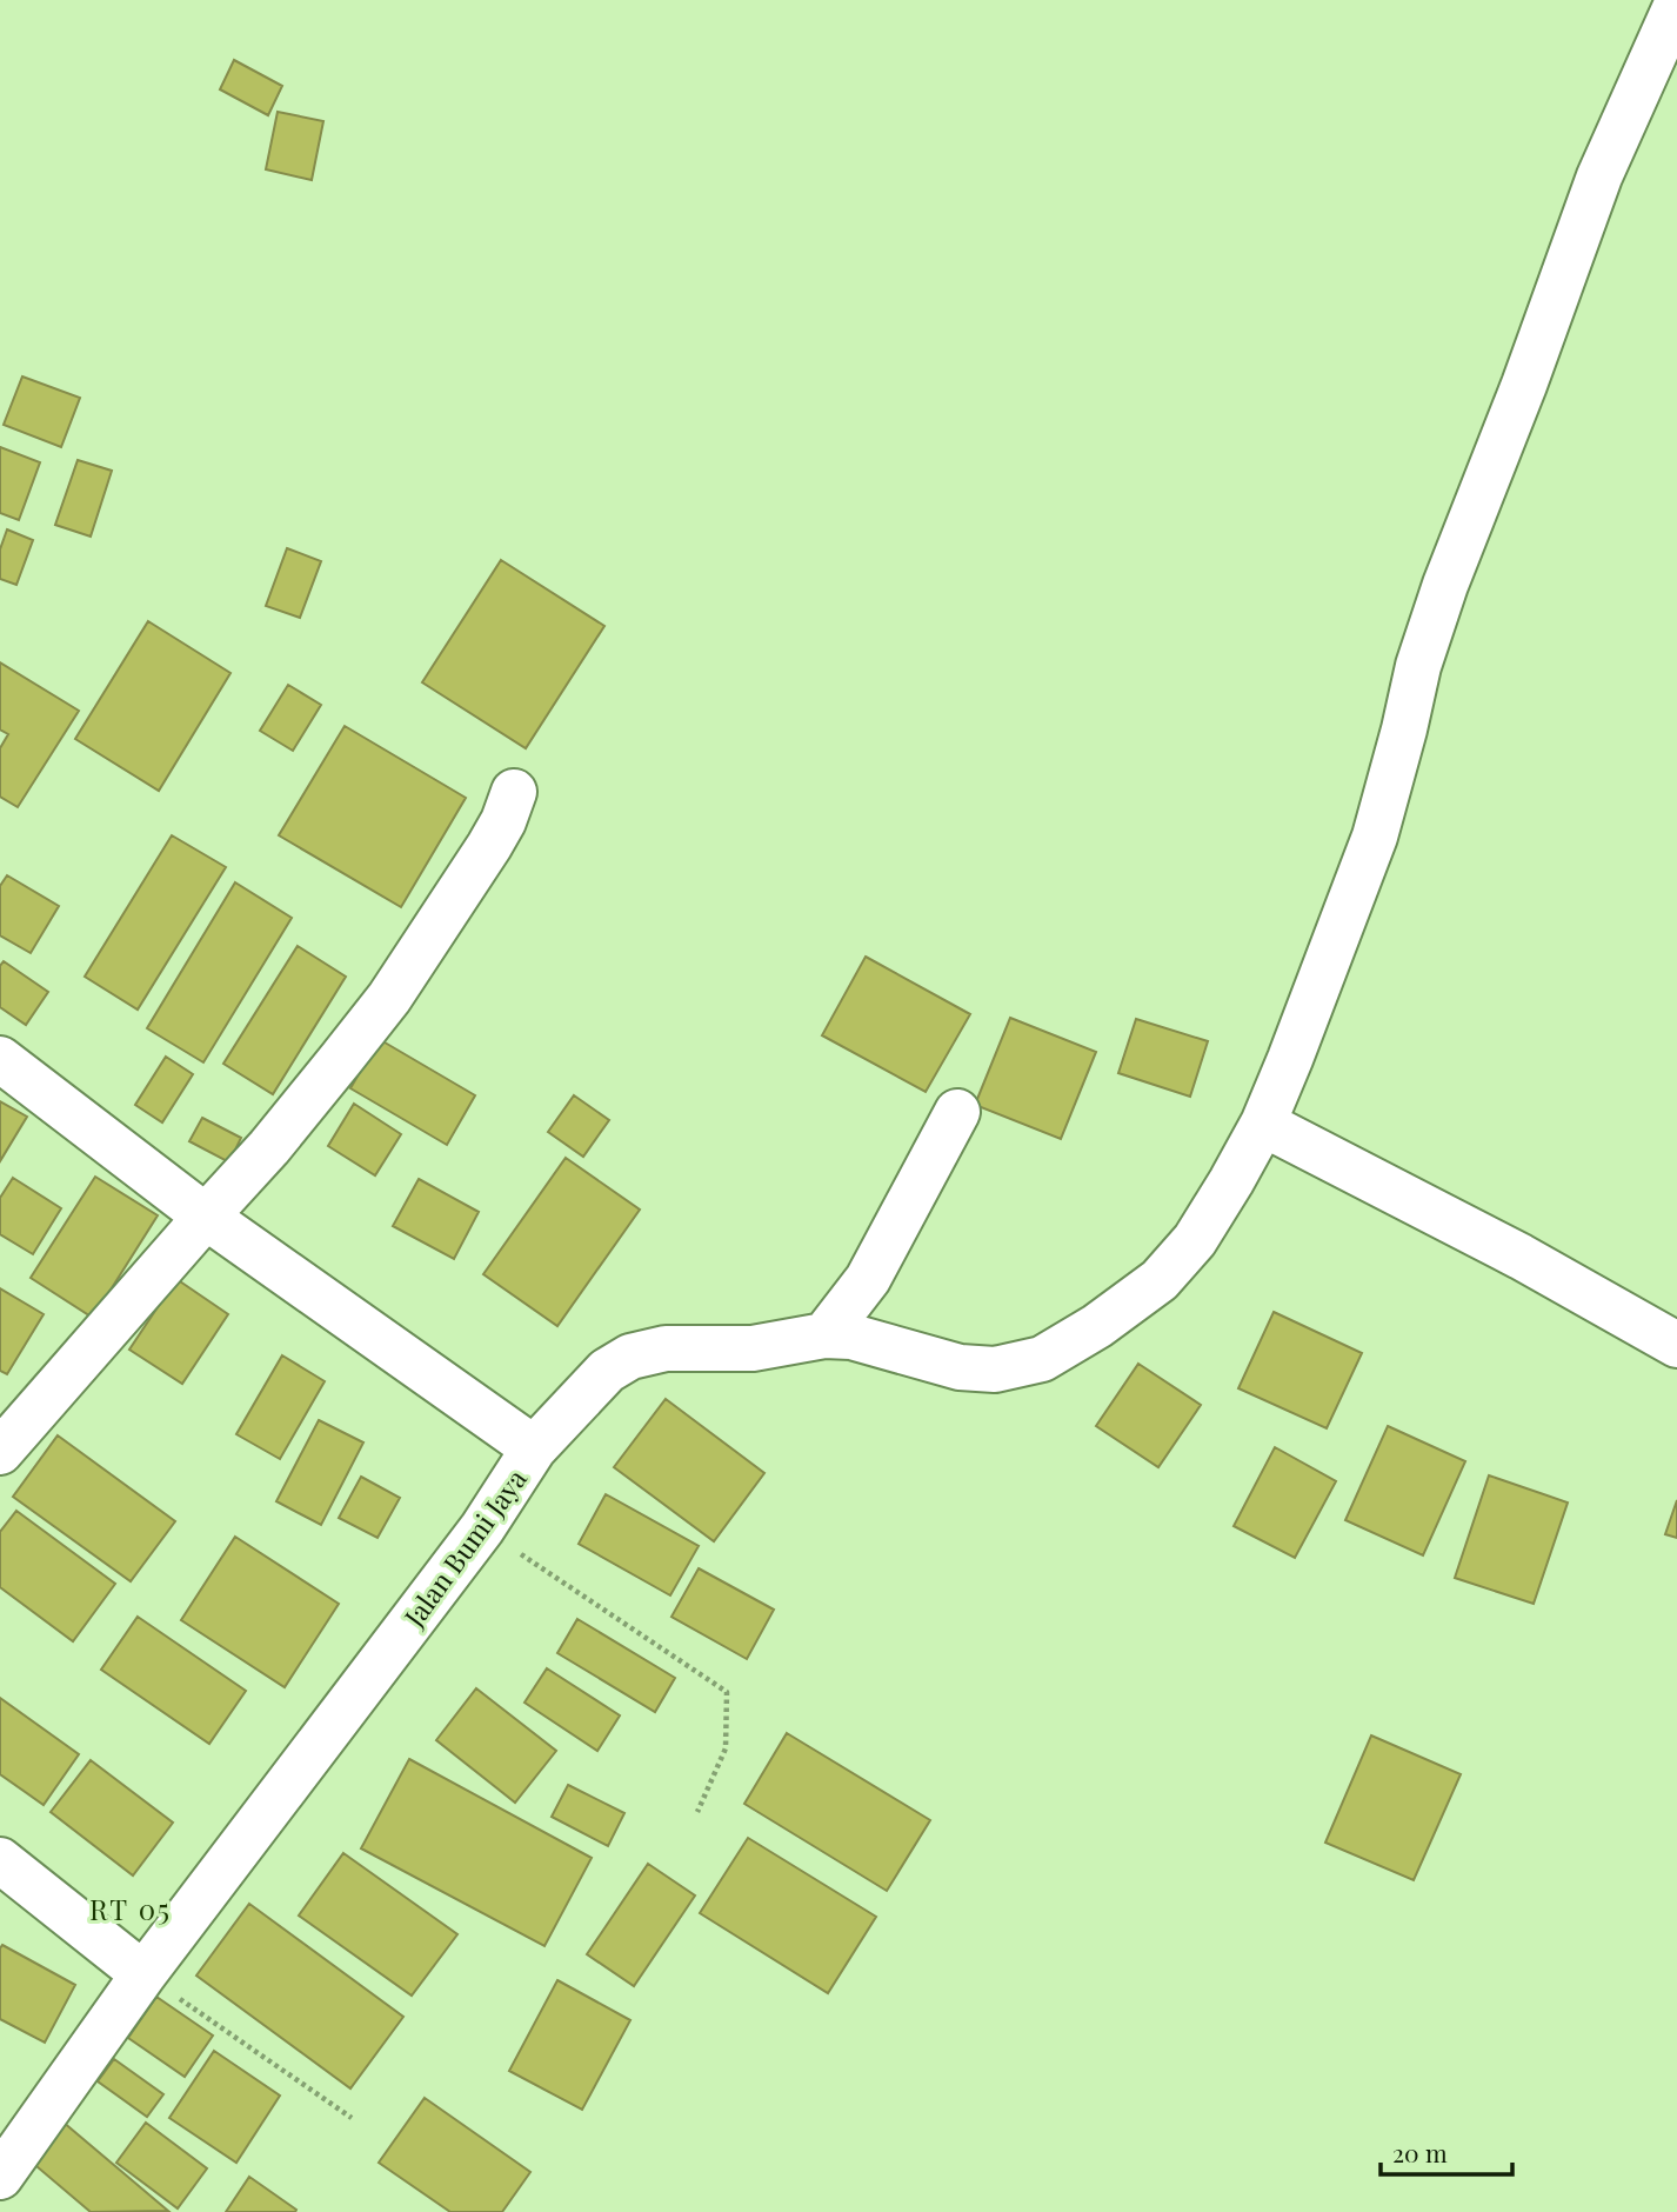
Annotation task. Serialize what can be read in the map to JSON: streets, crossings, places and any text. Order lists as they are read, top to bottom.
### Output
{
  "streets": {
    "street": ["Jalan Bumi Jaya"]
  },
  "districts": ["RT 05"],
  "scale_bar": "20 m"
}
